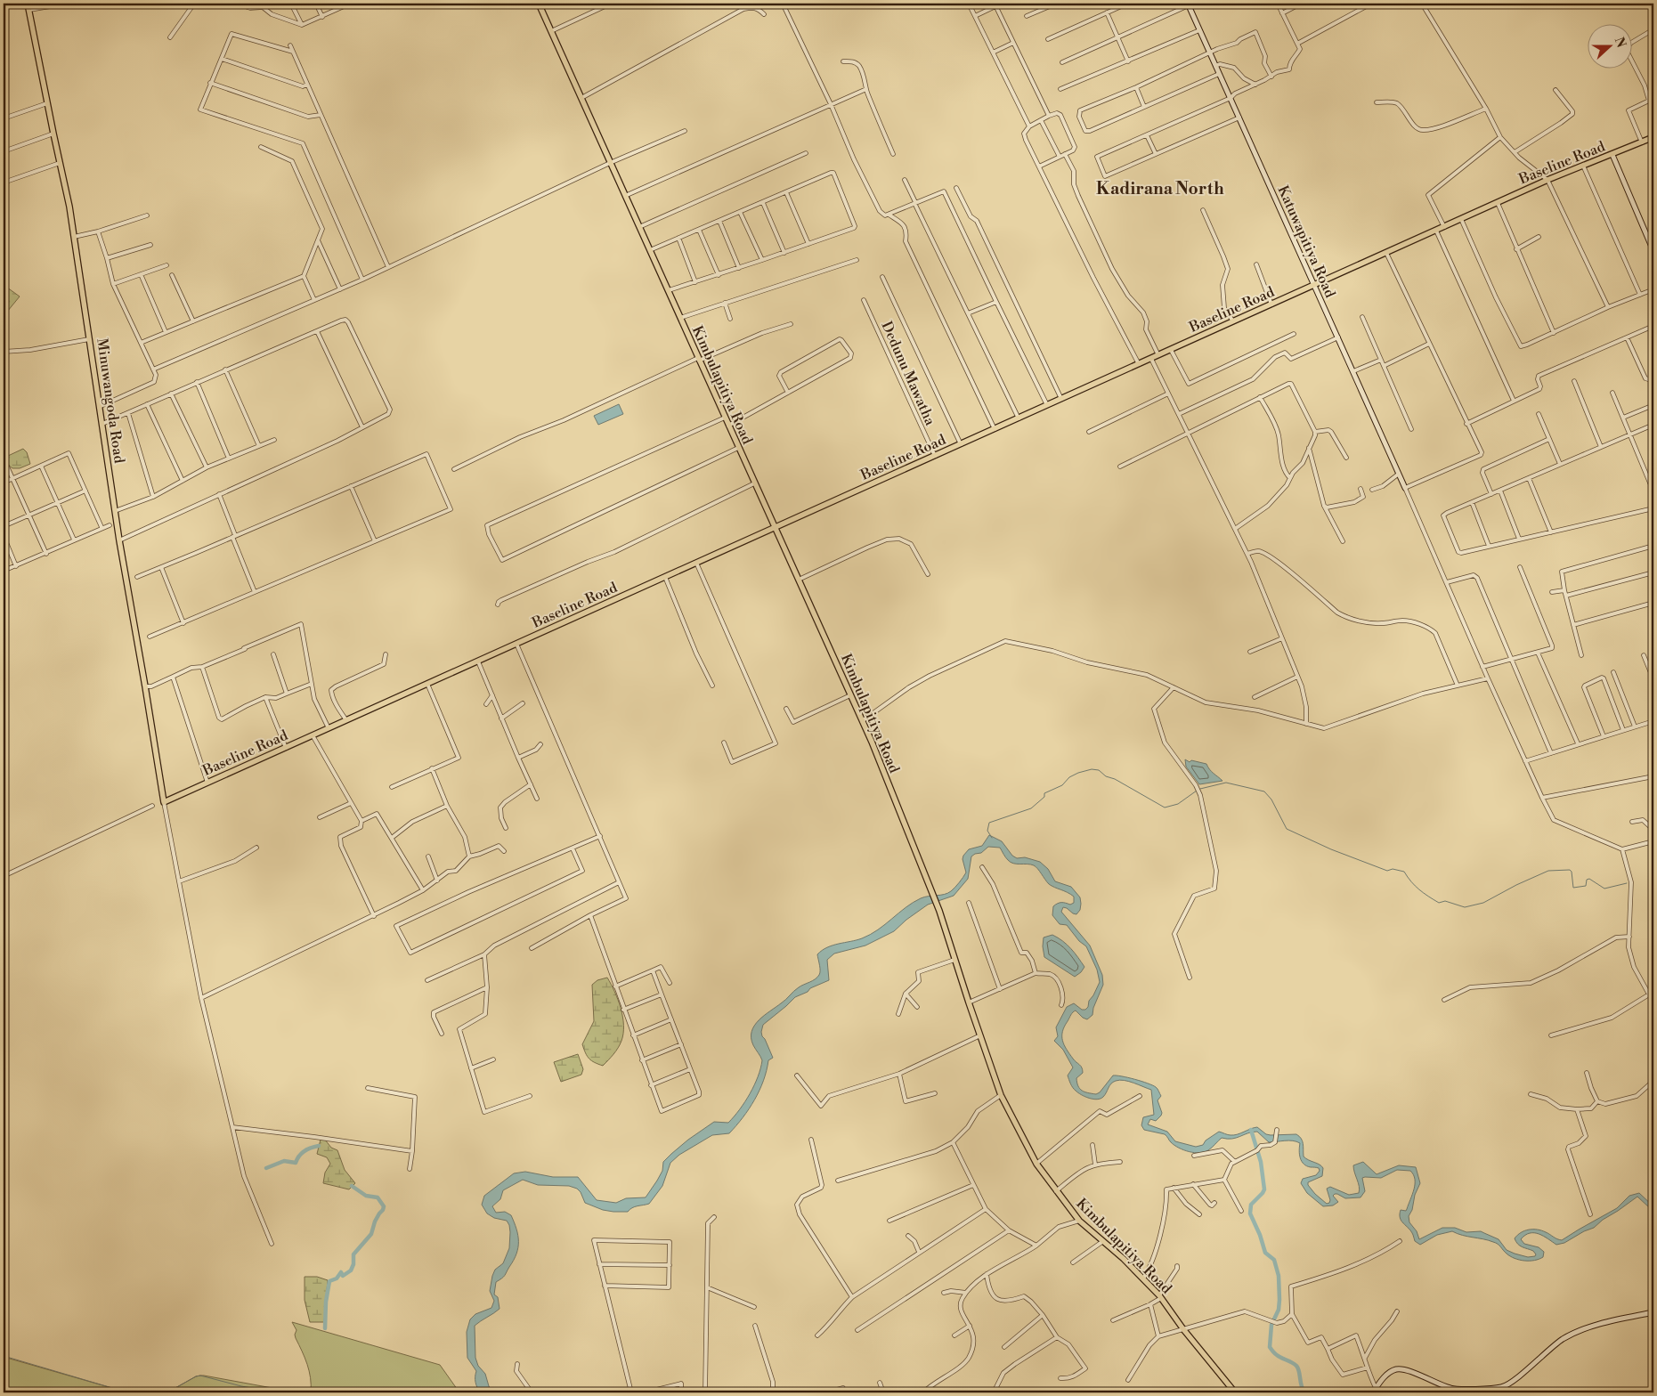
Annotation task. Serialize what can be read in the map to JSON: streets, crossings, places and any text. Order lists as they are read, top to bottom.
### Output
{
  "streets": {
    "main road": ["Baseline Road", "Kimbulapitiya Road", "Minuwangoda Road"],
    "street": ["Katuwapitiya Road", "Dedunu Mawatha"]
  },
  "crossings": [
    ["Baseline Road", "Katuwapitiya Road"],
    ["Baseline Road", "Dedunu Mawatha"],
    ["Baseline Road", "Kimbulapitiya Road"],
    ["Baseline Road", "Minuwangoda Road"]
  ],
  "districts": ["Kadirana North"],
  "north": "right"
}
